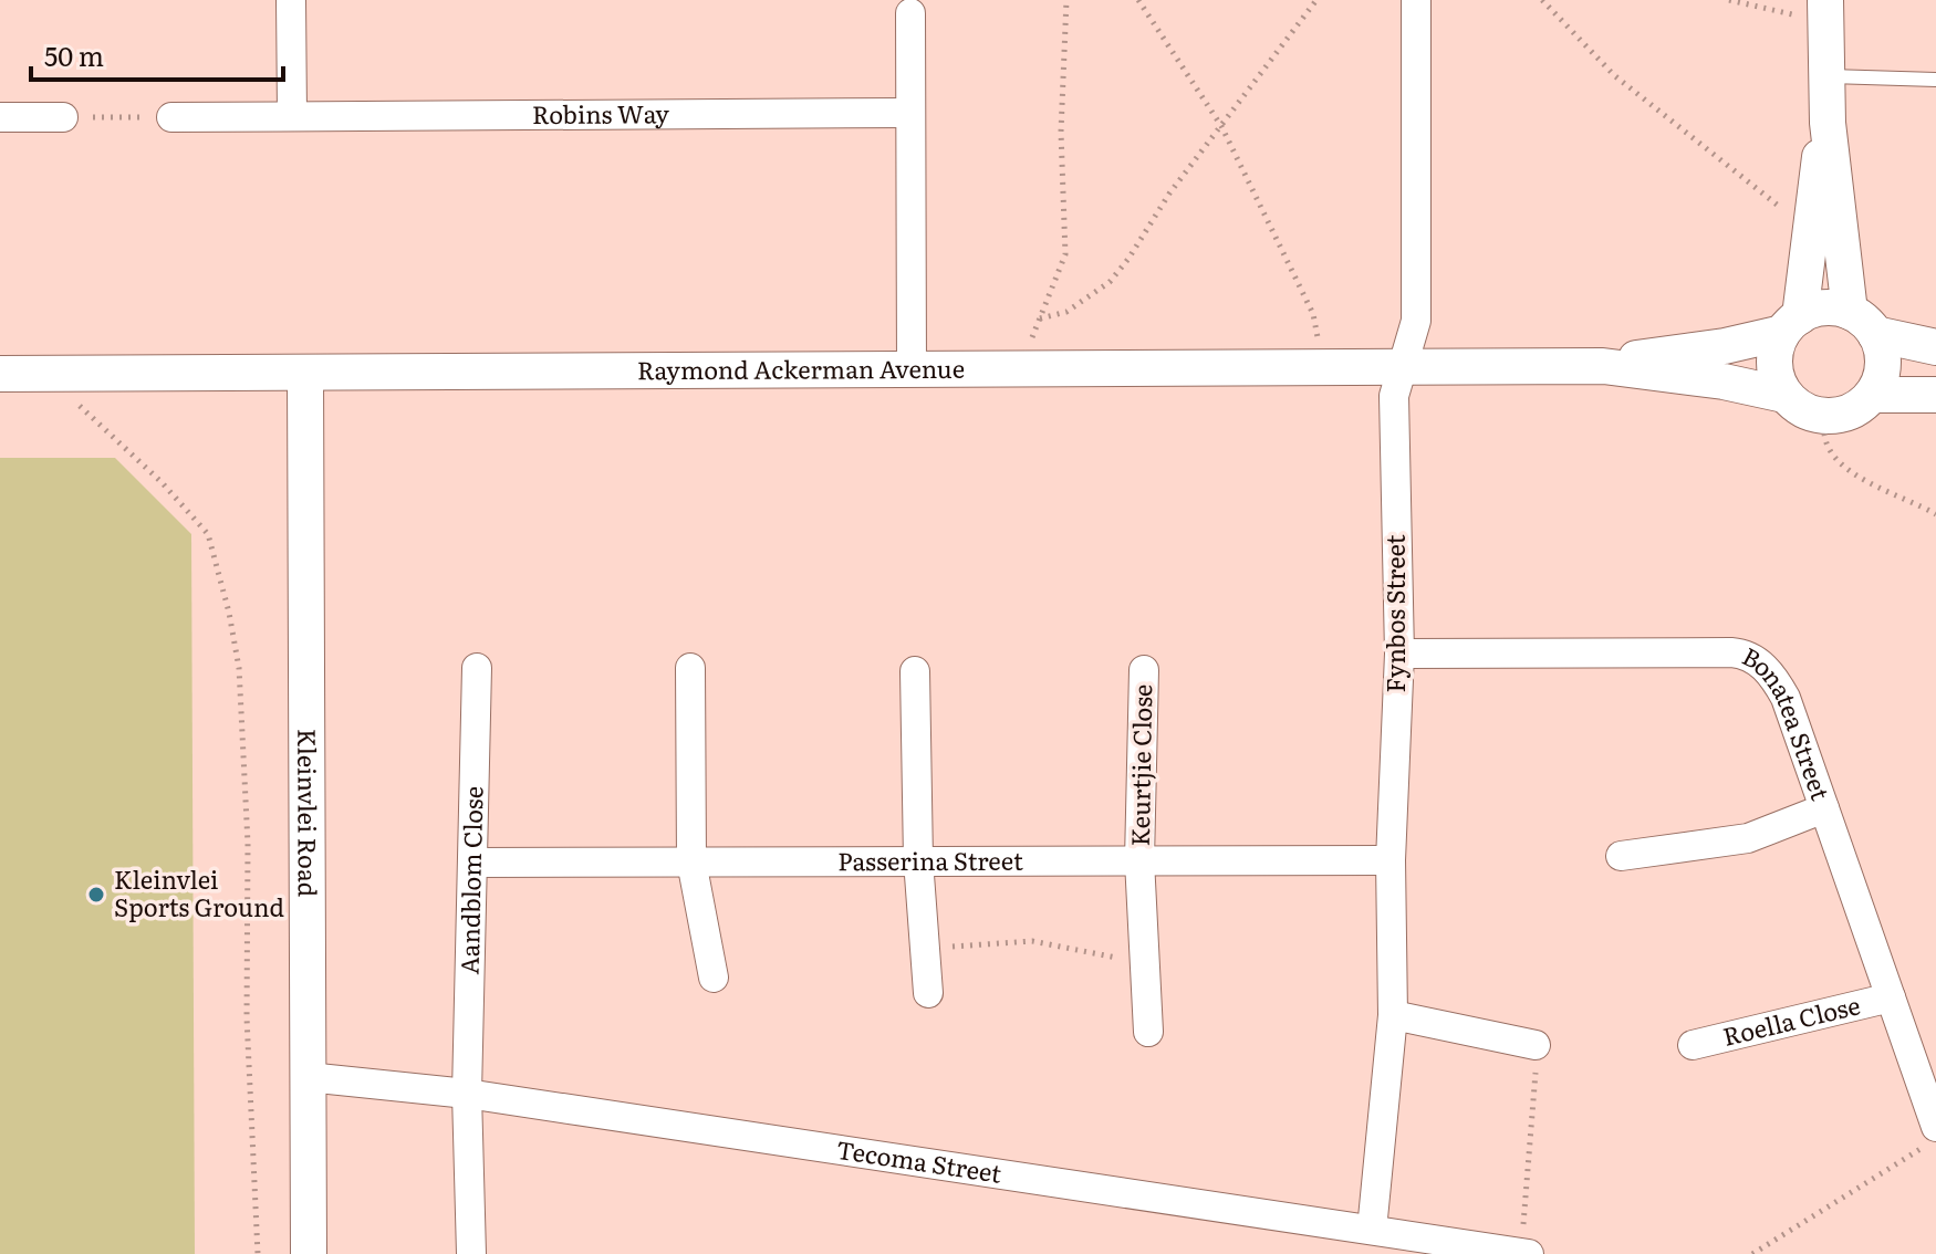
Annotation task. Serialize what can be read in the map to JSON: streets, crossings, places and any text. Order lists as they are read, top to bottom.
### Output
{
  "streets": {
    "street": [
      "Robins Way",
      "Raymond Ackerman Avenue",
      "Fynbos Street",
      "Bonatea Street",
      "Keurtjie Close",
      "Kleinvlei Road",
      "Passerina Street",
      "Aandblom Close",
      "Roella Close",
      "Tecoma Street"
    ]
  },
  "crossings": [
    ["Raymond Ackerman Avenue", "Fynbos Street"],
    ["Raymond Ackerman Avenue", "Kleinvlei Road"],
    ["Fynbos Street", "Bonatea Street"],
    ["Fynbos Street", "Passerina Street"],
    ["Fynbos Street", "Tecoma Street"],
    ["Bonatea Street", "Roella Close"],
    ["Keurtjie Close", "Passerina Street"],
    ["Kleinvlei Road", "Tecoma Street"],
    ["Passerina Street", "Aandblom Close"],
    ["Aandblom Close", "Tecoma Street"]
  ],
  "places": ["Kleinvlei Sports Ground"],
  "scale_bar": "50 m"
}
